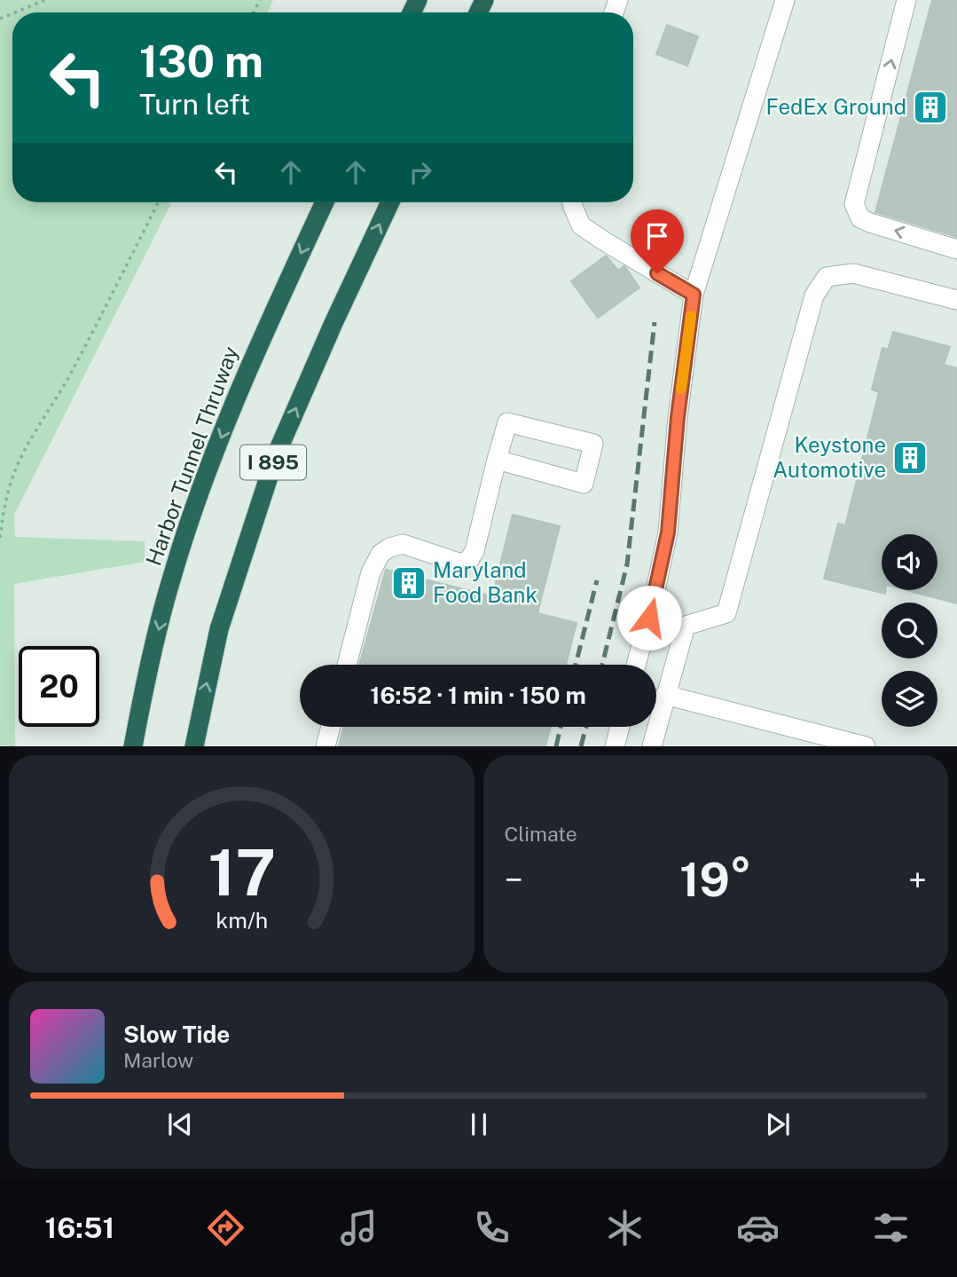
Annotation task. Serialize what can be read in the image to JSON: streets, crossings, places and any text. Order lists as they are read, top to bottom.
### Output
{
  "streets": {
    "highway": ["Harbor Tunnel Thruway", "I 895"]
  },
  "places": {
    "building": ["FedEx Ground", "Keystone Automotive", "Maryland Food Bank"]
  },
  "page": {
    "turn": ["130 m", "Turn left"],
    "limit": "20",
    "trip": "16:52 · 1 min · 150 m",
    "tile": "Climate",
    "heat": ["−", "19°", "+"],
    "song": ["Slow Tide", "Marlow"],
    "tabs": "16:51",
    "gauge": ["17", "km/h"]
  }
}
